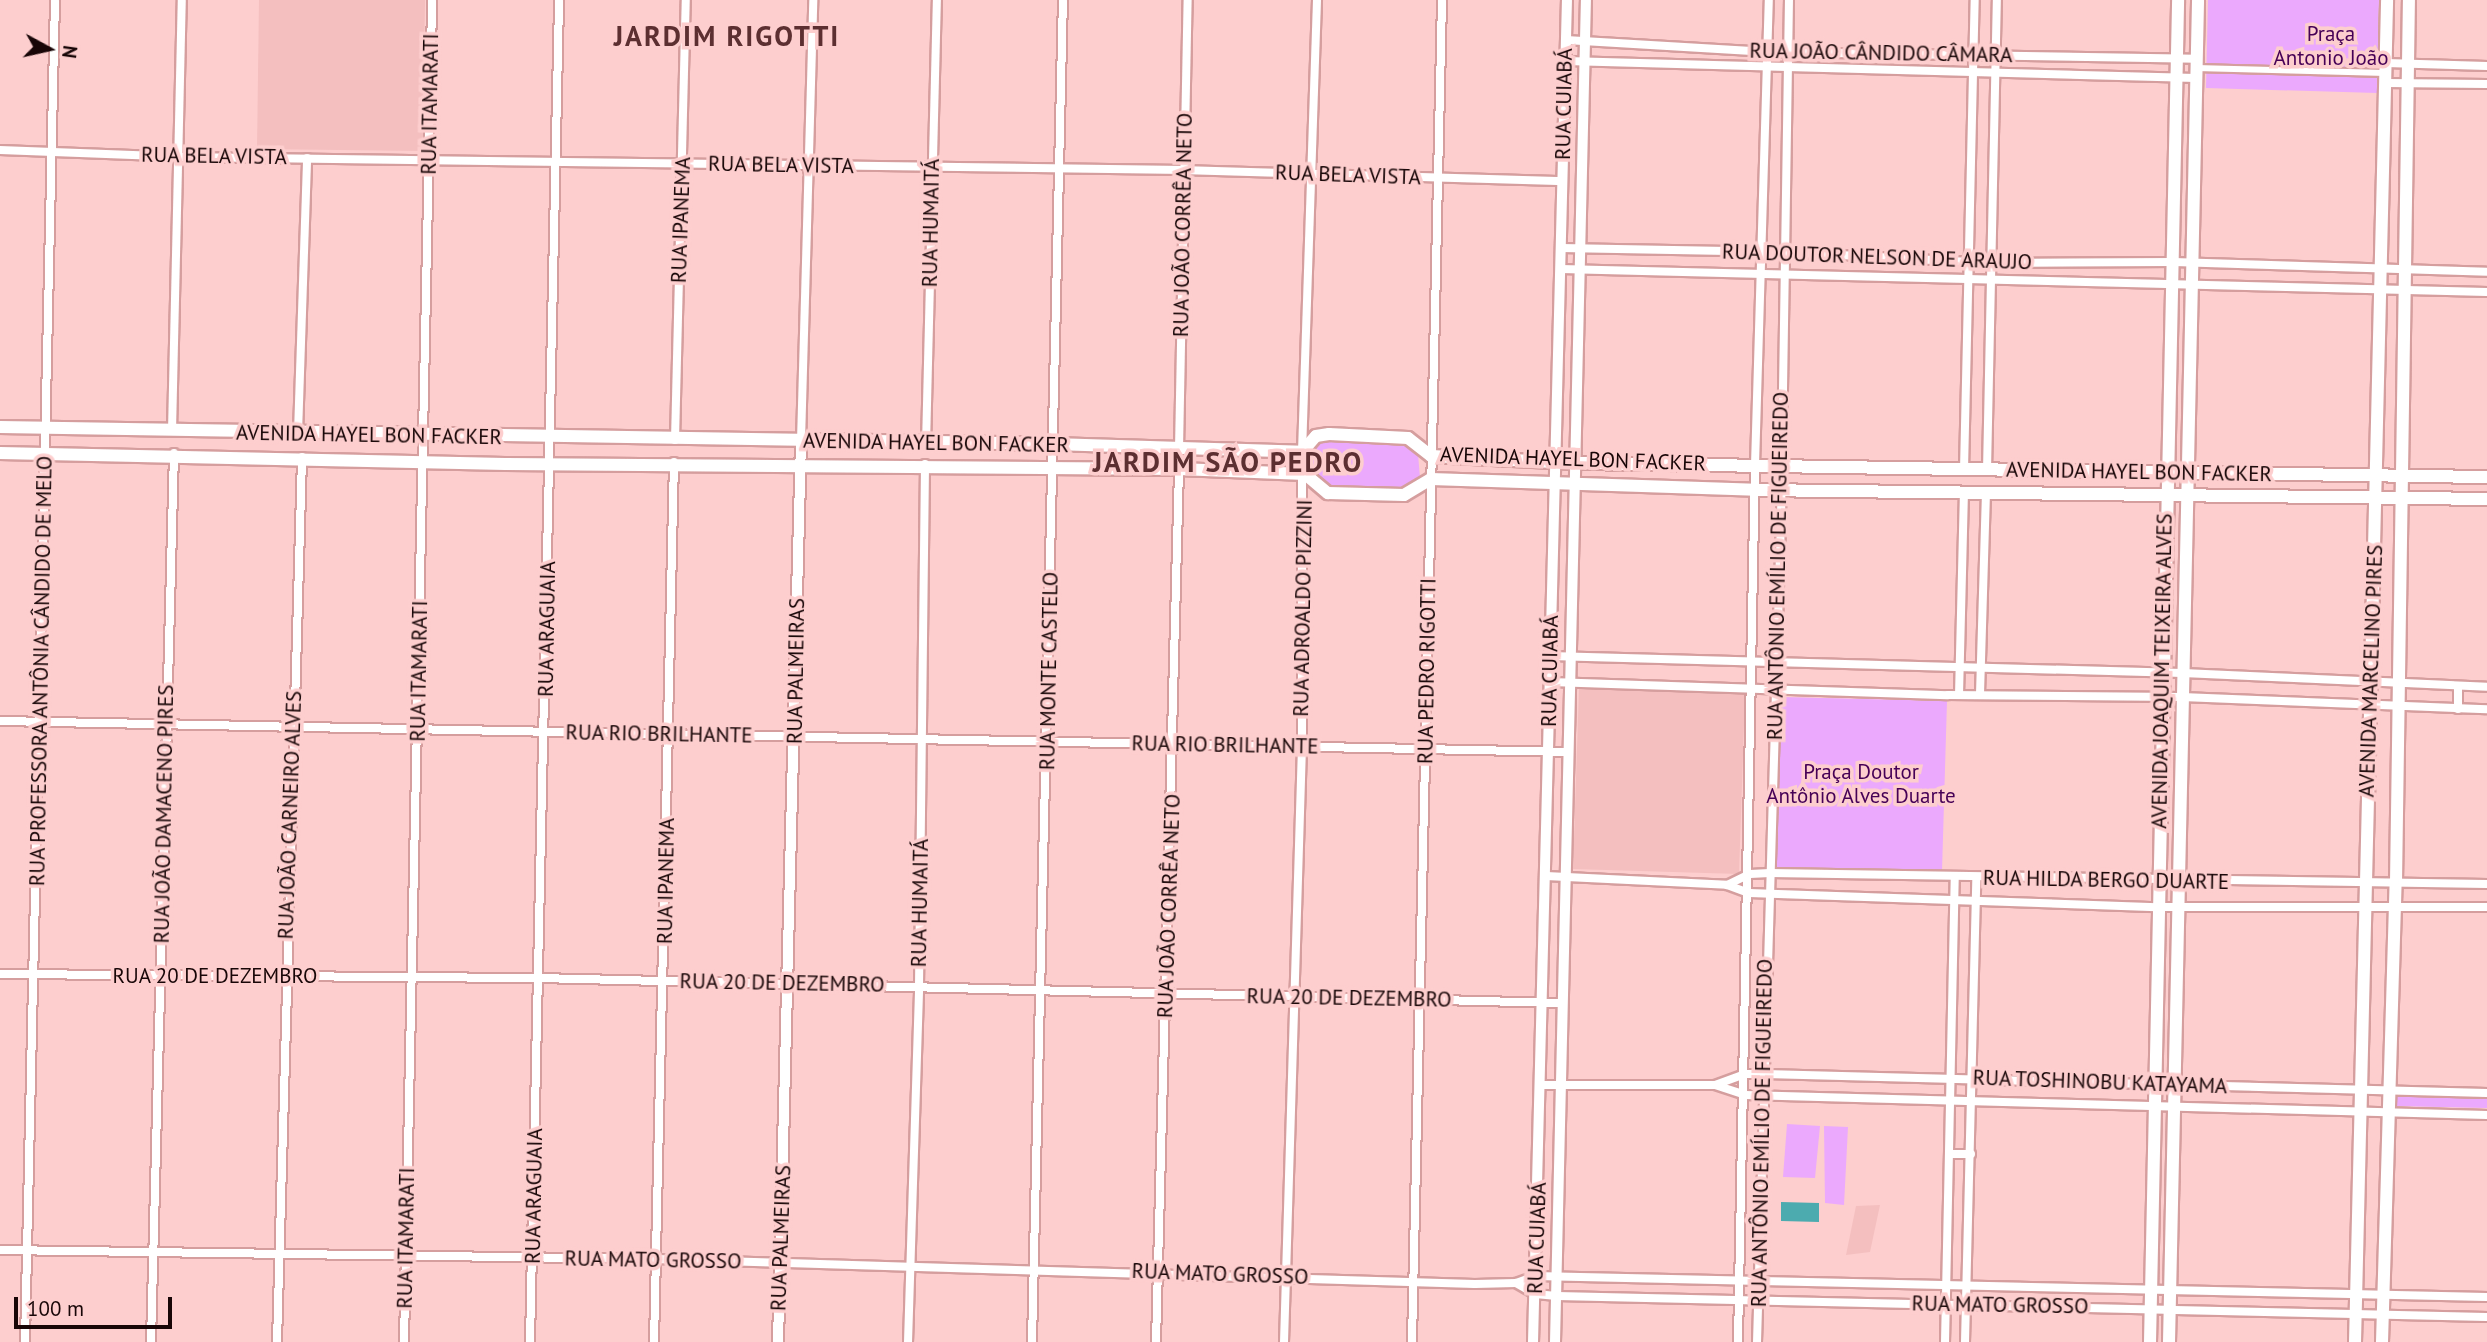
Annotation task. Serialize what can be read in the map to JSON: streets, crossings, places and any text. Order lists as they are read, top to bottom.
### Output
{
  "streets": {
    "main road": ["AVENIDA HAYEL BON FACKER", "AVENIDA JOAQUIM TEIXEIRA ALVES", "AVENIDA MARCELINO PIRES"],
    "street": [
      "RUA JOÃO CÂNDIDO CÂMARA",
      "RUA ITAMARATI",
      "RUA CUIABÁ",
      "RUA BELA VISTA",
      "RUA IPANEMA",
      "RUA HUMAITÁ",
      "RUA JOÃO CORRÊA NETO",
      "RUA DOUTOR NELSON DE ARAUJO",
      "RUA ANTÔNIO EMÍLIO DE FIGUEIREDO",
      "RUA ADROALDO PIZZINI",
      "RUA ARAGUAIA",
      "RUA PROFESSORA ANTÔNIA CÂNDIDO DE MELO",
      "RUA PALMEIRAS",
      "RUA MONTE CASTELO",
      "RUA PEDRO RIGOTTI",
      "RUA RIO BRILHANTE",
      "RUA JOÃO DAMACENO PIRES",
      "RUA JOÃO CARNEIRO ALVES",
      "RUA HILDA BERGO DUARTE",
      "RUA 20 DE DEZEMBRO",
      "RUA TOSHINOBU KATAYAMA",
      "RUA MATO GROSSO"
    ]
  },
  "crossings": [
    ["RUA JOÃO CÂNDIDO CÂMARA", "RUA CUIABÁ"],
    ["RUA JOÃO CÂNDIDO CÂMARA", "RUA ANTÔNIO EMÍLIO DE FIGUEIREDO"],
    ["RUA JOÃO CÂNDIDO CÂMARA", "AVENIDA JOAQUIM TEIXEIRA ALVES"],
    ["RUA JOÃO CÂNDIDO CÂMARA", "AVENIDA MARCELINO PIRES"],
    ["RUA ITAMARATI", "RUA BELA VISTA"],
    ["RUA ITAMARATI", "AVENIDA HAYEL BON FACKER"],
    ["RUA ITAMARATI", "RUA RIO BRILHANTE"],
    ["RUA ITAMARATI", "RUA 20 DE DEZEMBRO"],
    ["RUA ITAMARATI", "RUA MATO GROSSO"],
    ["RUA CUIABÁ", "RUA BELA VISTA"],
    ["RUA CUIABÁ", "RUA DOUTOR NELSON DE ARAUJO"],
    ["RUA CUIABÁ", "AVENIDA HAYEL BON FACKER"],
    ["RUA CUIABÁ", "RUA RIO BRILHANTE"],
    ["RUA CUIABÁ", "RUA HILDA BERGO DUARTE"],
    ["RUA CUIABÁ", "RUA 20 DE DEZEMBRO"],
    ["RUA CUIABÁ", "RUA TOSHINOBU KATAYAMA"],
    ["RUA CUIABÁ", "RUA MATO GROSSO"],
    ["RUA BELA VISTA", "RUA IPANEMA"],
    ["RUA BELA VISTA", "RUA HUMAITÁ"],
    ["RUA BELA VISTA", "RUA JOÃO CORRÊA NETO"],
    ["RUA BELA VISTA", "RUA ADROALDO PIZZINI"],
    ["RUA BELA VISTA", "RUA ARAGUAIA"],
    ["RUA BELA VISTA", "RUA PROFESSORA ANTÔNIA CÂNDIDO DE MELO"],
    ["RUA BELA VISTA", "RUA PALMEIRAS"],
    ["RUA BELA VISTA", "RUA MONTE CASTELO"],
    ["RUA BELA VISTA", "RUA PEDRO RIGOTTI"],
    ["RUA IPANEMA", "AVENIDA HAYEL BON FACKER"],
    ["RUA IPANEMA", "RUA RIO BRILHANTE"],
    ["RUA IPANEMA", "RUA 20 DE DEZEMBRO"],
    ["RUA IPANEMA", "RUA MATO GROSSO"],
    ["RUA HUMAITÁ", "AVENIDA HAYEL BON FACKER"],
    ["RUA HUMAITÁ", "RUA RIO BRILHANTE"],
    ["RUA HUMAITÁ", "RUA 20 DE DEZEMBRO"],
    ["RUA HUMAITÁ", "RUA MATO GROSSO"],
    ["RUA JOÃO CORRÊA NETO", "AVENIDA HAYEL BON FACKER"],
    ["RUA JOÃO CORRÊA NETO", "RUA RIO BRILHANTE"],
    ["RUA JOÃO CORRÊA NETO", "RUA 20 DE DEZEMBRO"],
    ["RUA JOÃO CORRÊA NETO", "RUA MATO GROSSO"],
    ["RUA DOUTOR NELSON DE ARAUJO", "RUA ANTÔNIO EMÍLIO DE FIGUEIREDO"],
    ["RUA DOUTOR NELSON DE ARAUJO", "AVENIDA JOAQUIM TEIXEIRA ALVES"],
    ["RUA DOUTOR NELSON DE ARAUJO", "AVENIDA MARCELINO PIRES"],
    ["AVENIDA HAYEL BON FACKER", "RUA ANTÔNIO EMÍLIO DE FIGUEIREDO"],
    ["AVENIDA HAYEL BON FACKER", "RUA ADROALDO PIZZINI"],
    ["AVENIDA HAYEL BON FACKER", "RUA ARAGUAIA"],
    ["AVENIDA HAYEL BON FACKER", "RUA PROFESSORA ANTÔNIA CÂNDIDO DE MELO"],
    ["AVENIDA HAYEL BON FACKER", "RUA PALMEIRAS"],
    ["AVENIDA HAYEL BON FACKER", "RUA MONTE CASTELO"],
    ["AVENIDA HAYEL BON FACKER", "RUA PEDRO RIGOTTI"],
    ["AVENIDA HAYEL BON FACKER", "AVENIDA JOAQUIM TEIXEIRA ALVES"],
    ["AVENIDA HAYEL BON FACKER", "AVENIDA MARCELINO PIRES"],
    ["AVENIDA HAYEL BON FACKER", "RUA JOÃO DAMACENO PIRES"],
    ["AVENIDA HAYEL BON FACKER", "RUA JOÃO CARNEIRO ALVES"],
    ["RUA ANTÔNIO EMÍLIO DE FIGUEIREDO", "RUA HILDA BERGO DUARTE"],
    ["RUA ANTÔNIO EMÍLIO DE FIGUEIREDO", "RUA TOSHINOBU KATAYAMA"],
    ["RUA ANTÔNIO EMÍLIO DE FIGUEIREDO", "RUA MATO GROSSO"],
    ["RUA ADROALDO PIZZINI", "RUA RIO BRILHANTE"],
    ["RUA ADROALDO PIZZINI", "RUA 20 DE DEZEMBRO"],
    ["RUA ADROALDO PIZZINI", "RUA MATO GROSSO"],
    ["RUA ARAGUAIA", "RUA RIO BRILHANTE"],
    ["RUA ARAGUAIA", "RUA 20 DE DEZEMBRO"],
    ["RUA ARAGUAIA", "RUA MATO GROSSO"],
    ["RUA PROFESSORA ANTÔNIA CÂNDIDO DE MELO", "RUA RIO BRILHANTE"],
    ["RUA PROFESSORA ANTÔNIA CÂNDIDO DE MELO", "RUA 20 DE DEZEMBRO"],
    ["RUA PROFESSORA ANTÔNIA CÂNDIDO DE MELO", "RUA MATO GROSSO"],
    ["RUA PALMEIRAS", "RUA RIO BRILHANTE"],
    ["RUA PALMEIRAS", "RUA 20 DE DEZEMBRO"],
    ["RUA PALMEIRAS", "RUA MATO GROSSO"],
    ["RUA MONTE CASTELO", "RUA RIO BRILHANTE"],
    ["RUA MONTE CASTELO", "RUA 20 DE DEZEMBRO"],
    ["RUA MONTE CASTELO", "RUA MATO GROSSO"],
    ["RUA PEDRO RIGOTTI", "RUA RIO BRILHANTE"],
    ["RUA PEDRO RIGOTTI", "RUA 20 DE DEZEMBRO"],
    ["RUA PEDRO RIGOTTI", "RUA MATO GROSSO"],
    ["AVENIDA JOAQUIM TEIXEIRA ALVES", "RUA HILDA BERGO DUARTE"],
    ["AVENIDA JOAQUIM TEIXEIRA ALVES", "RUA TOSHINOBU KATAYAMA"],
    ["AVENIDA JOAQUIM TEIXEIRA ALVES", "RUA MATO GROSSO"],
    ["AVENIDA MARCELINO PIRES", "RUA HILDA BERGO DUARTE"],
    ["AVENIDA MARCELINO PIRES", "RUA TOSHINOBU KATAYAMA"],
    ["AVENIDA MARCELINO PIRES", "RUA MATO GROSSO"],
    ["RUA RIO BRILHANTE", "RUA JOÃO DAMACENO PIRES"],
    ["RUA RIO BRILHANTE", "RUA JOÃO CARNEIRO ALVES"],
    ["RUA JOÃO DAMACENO PIRES", "RUA 20 DE DEZEMBRO"],
    ["RUA JOÃO DAMACENO PIRES", "RUA MATO GROSSO"],
    ["RUA JOÃO CARNEIRO ALVES", "RUA 20 DE DEZEMBRO"],
    ["RUA JOÃO CARNEIRO ALVES", "RUA MATO GROSSO"]
  ],
  "districts": ["JARDIM RIGOTTI", "JARDIM SÃO PEDRO"],
  "parks": ["Praça Antonio João", "Praça Doutor Antônio Alves Duarte"],
  "scale_bar": "100 m",
  "north": "right"
}
